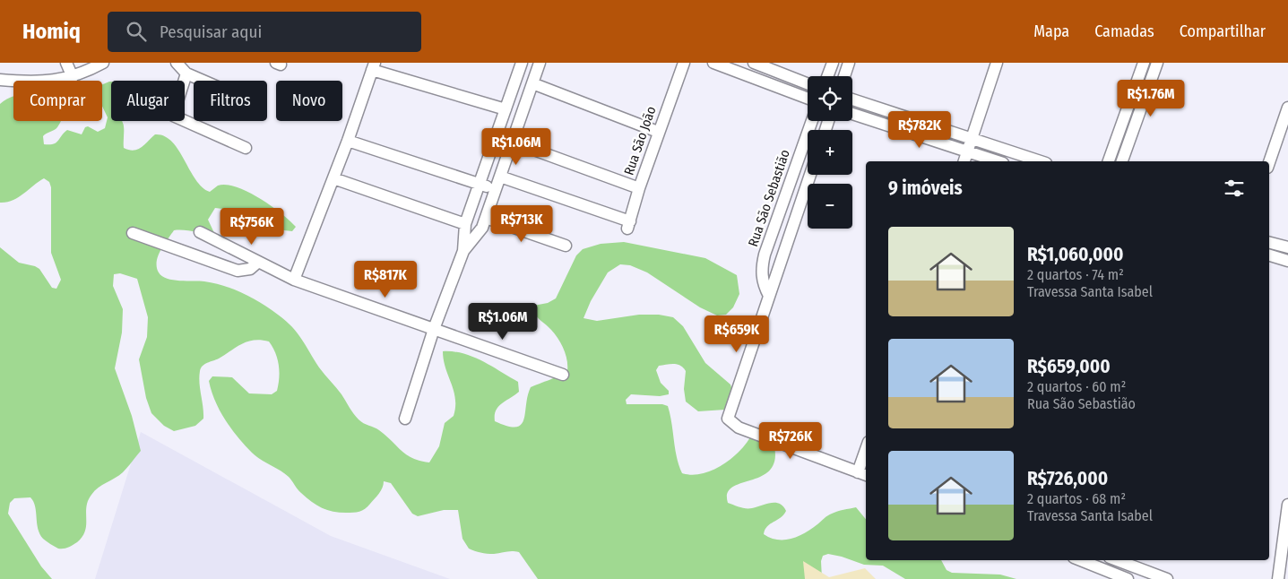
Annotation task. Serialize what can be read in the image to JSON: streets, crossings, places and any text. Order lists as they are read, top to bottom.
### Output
{
  "streets": {
    "street": ["Rua São João", "Rua São Sebastião"]
  },
  "page": {
    "header": "Homiq",
    "search": "Pesquisar aqui",
    "nav": ["Mapa", "Camadas", "Compartilhar"],
    "map_buttons": ["+", "−"],
    "price": [
      "R$1.76M",
      "R$782K",
      "R$1.06M",
      "R$713K",
      "R$756K",
      "R$817K",
      "R$1.06M",
      "R$659K",
      "R$726K"
    ],
    "chip": [
      "Comprar",
      "Alugar",
      "Filtros",
      "Novo"
    ],
    "heading": "9 imóveis",
    "list": [
      {
        "name": "R$1,060,000",
        "note": "2 quartos · 74 m² · Travessa Santa Isabel"
      },
      {
        "name": "R$659,000",
        "note": "2 quartos · 60 m² · Rua São Sebastião"
      },
      {
        "name": "R$726,000",
        "note": "2 quartos · 68 m² · Travessa Santa Isabel"
      }
    ]
  }
}
